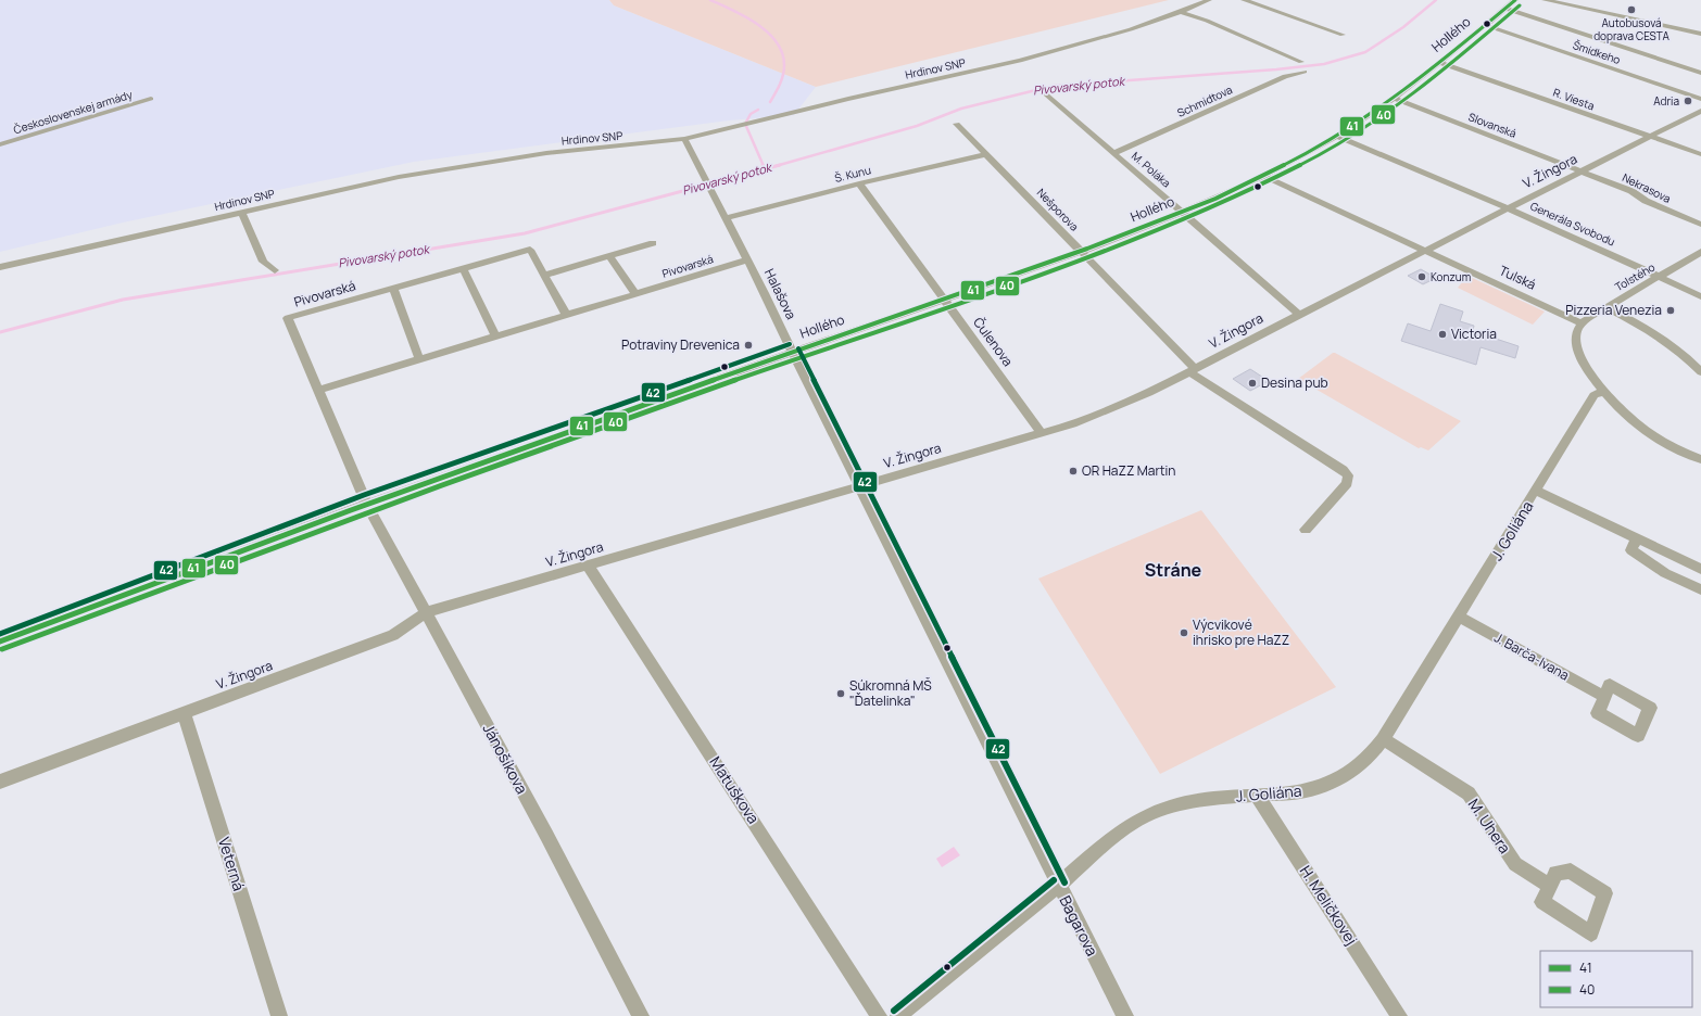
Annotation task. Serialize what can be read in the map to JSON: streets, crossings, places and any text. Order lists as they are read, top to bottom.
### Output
{
  "streets": {
    "street": [
      "Hollého",
      "Šmidkeho",
      "Hrdinov SNP",
      "R. Viesta",
      "Schmidtova",
      "Československej armády",
      "Slovanská",
      "M. Poláka",
      "V. Žingora",
      "Š. Kunu",
      "Nekrasova",
      "Nešporova",
      "Generála Svobodu",
      "Pivovarská",
      "Tolstého",
      "Tulská",
      "Halašova",
      "Čulenova",
      "J. Goliána",
      "J. Barča-Ivana",
      "Jánošíkova",
      "Matuškova",
      "M. Uhera",
      "Veterná",
      "H. Meličkovej",
      "Bagarova"
    ]
  },
  "crossings": [
    ["Hollého", "Šmidkeho"],
    ["Hollého", "R. Viesta"],
    ["Hollého", "Slovanská"],
    ["Hollého", "M. Poláka"],
    ["Hollého", "Nešporova"],
    ["Hollého", "Generála Svobodu"],
    ["Hollého", "Pivovarská"],
    ["Hollého", "Tulská"],
    ["Hollého", "Halašova"],
    ["Hollého", "Čulenova"],
    ["Hollého", "Jánošíkova"],
    ["Hrdinov SNP", "Halašova"],
    ["R. Viesta", "V. Žingora"],
    ["Schmidtova", "M. Poláka"],
    ["Slovanská", "V. Žingora"],
    ["Slovanská", "Nekrasova"],
    ["M. Poláka", "V. Žingora"],
    ["V. Žingora", "Nekrasova"],
    ["V. Žingora", "Nešporova"],
    ["V. Žingora", "Generála Svobodu"],
    ["V. Žingora", "Tulská"],
    ["V. Žingora", "Halašova"],
    ["V. Žingora", "Čulenova"],
    ["V. Žingora", "Jánošíkova"],
    ["V. Žingora", "Matuškova"],
    ["V. Žingora", "Veterná"],
    ["V. Žingora", "Bagarova"],
    ["Š. Kunu", "Nešporova"],
    ["Š. Kunu", "Halašova"],
    ["Š. Kunu", "Čulenova"],
    ["Generála Svobodu", "Tolstého"],
    ["Pivovarská", "Halašova"],
    ["Pivovarská", "Jánošíkova"],
    ["Tolstého", "Tulská"],
    ["Halašova", "Bagarova"],
    ["J. Goliána", "J. Barča-Ivana"],
    ["J. Goliána", "M. Uhera"],
    ["J. Goliána", "H. Meličkovej"],
    ["J. Goliána", "Bagarova"]
  ],
  "districts": ["Stráne"],
  "water": ["Pivovarský potok"],
  "places": [
    "Autobusová doprava CESTA",
    "Adria",
    "Konzum",
    "Pizzeria Venezia",
    "Victoria",
    "Potraviny Drevenica",
    "Desina pub",
    "OR HaZZ Martin",
    "Výcvikové ihrisko pre HaZZ",
    "Súkromná MŠ \"Ďatelinka\""
  ],
  "lines": ["transit line 41", "transit line 40", "transit line 42"],
  "legend": ["41", "40"]
}
